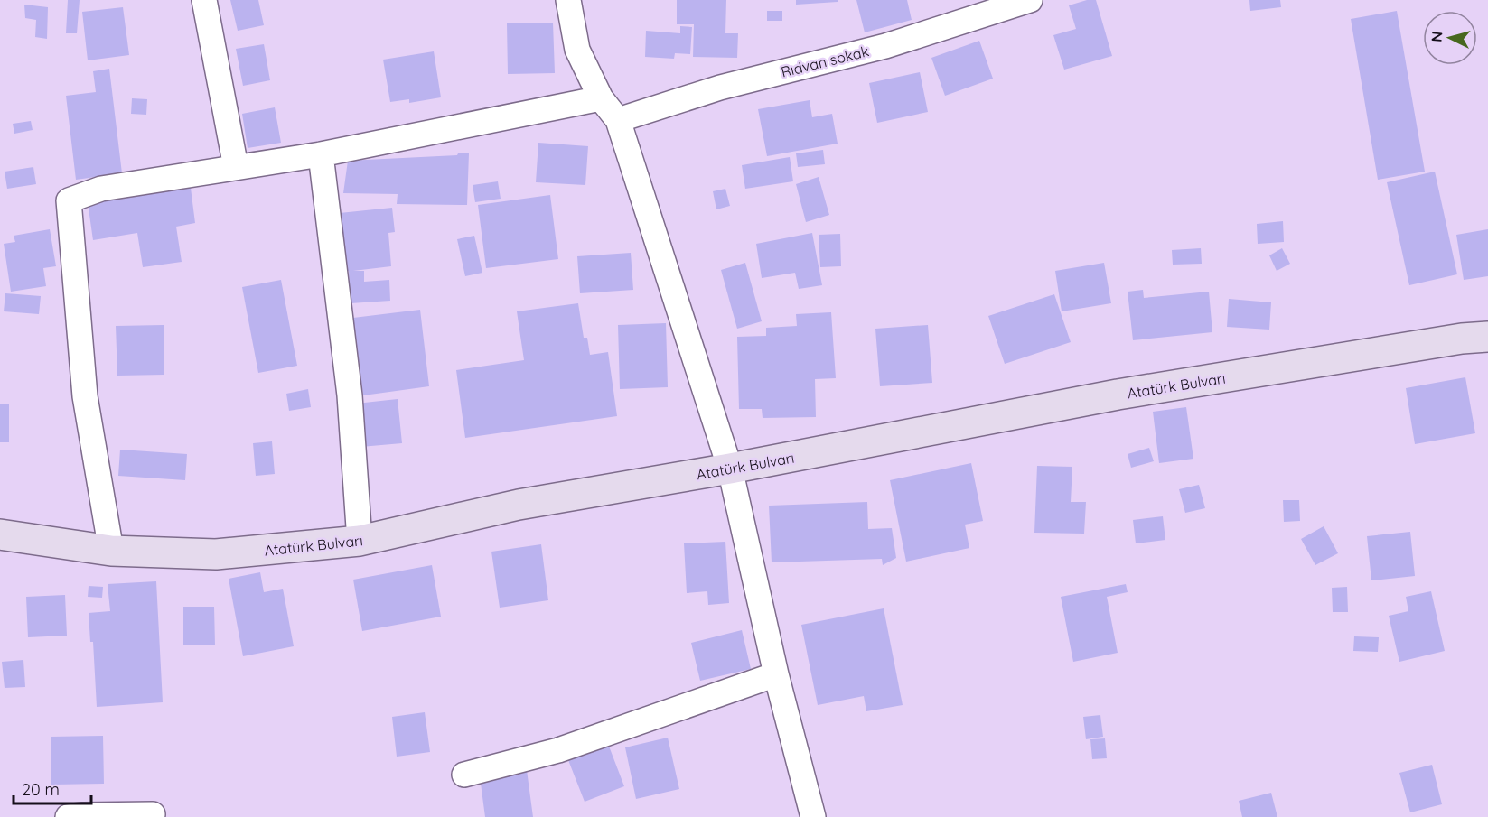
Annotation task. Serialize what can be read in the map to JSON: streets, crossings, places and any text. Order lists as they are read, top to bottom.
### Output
{
  "streets": {
    "main road": ["Atatürk Bulvarı"],
    "street": ["Rıdvan sokak"]
  },
  "scale_bar": "20 m",
  "north": "left"
}
